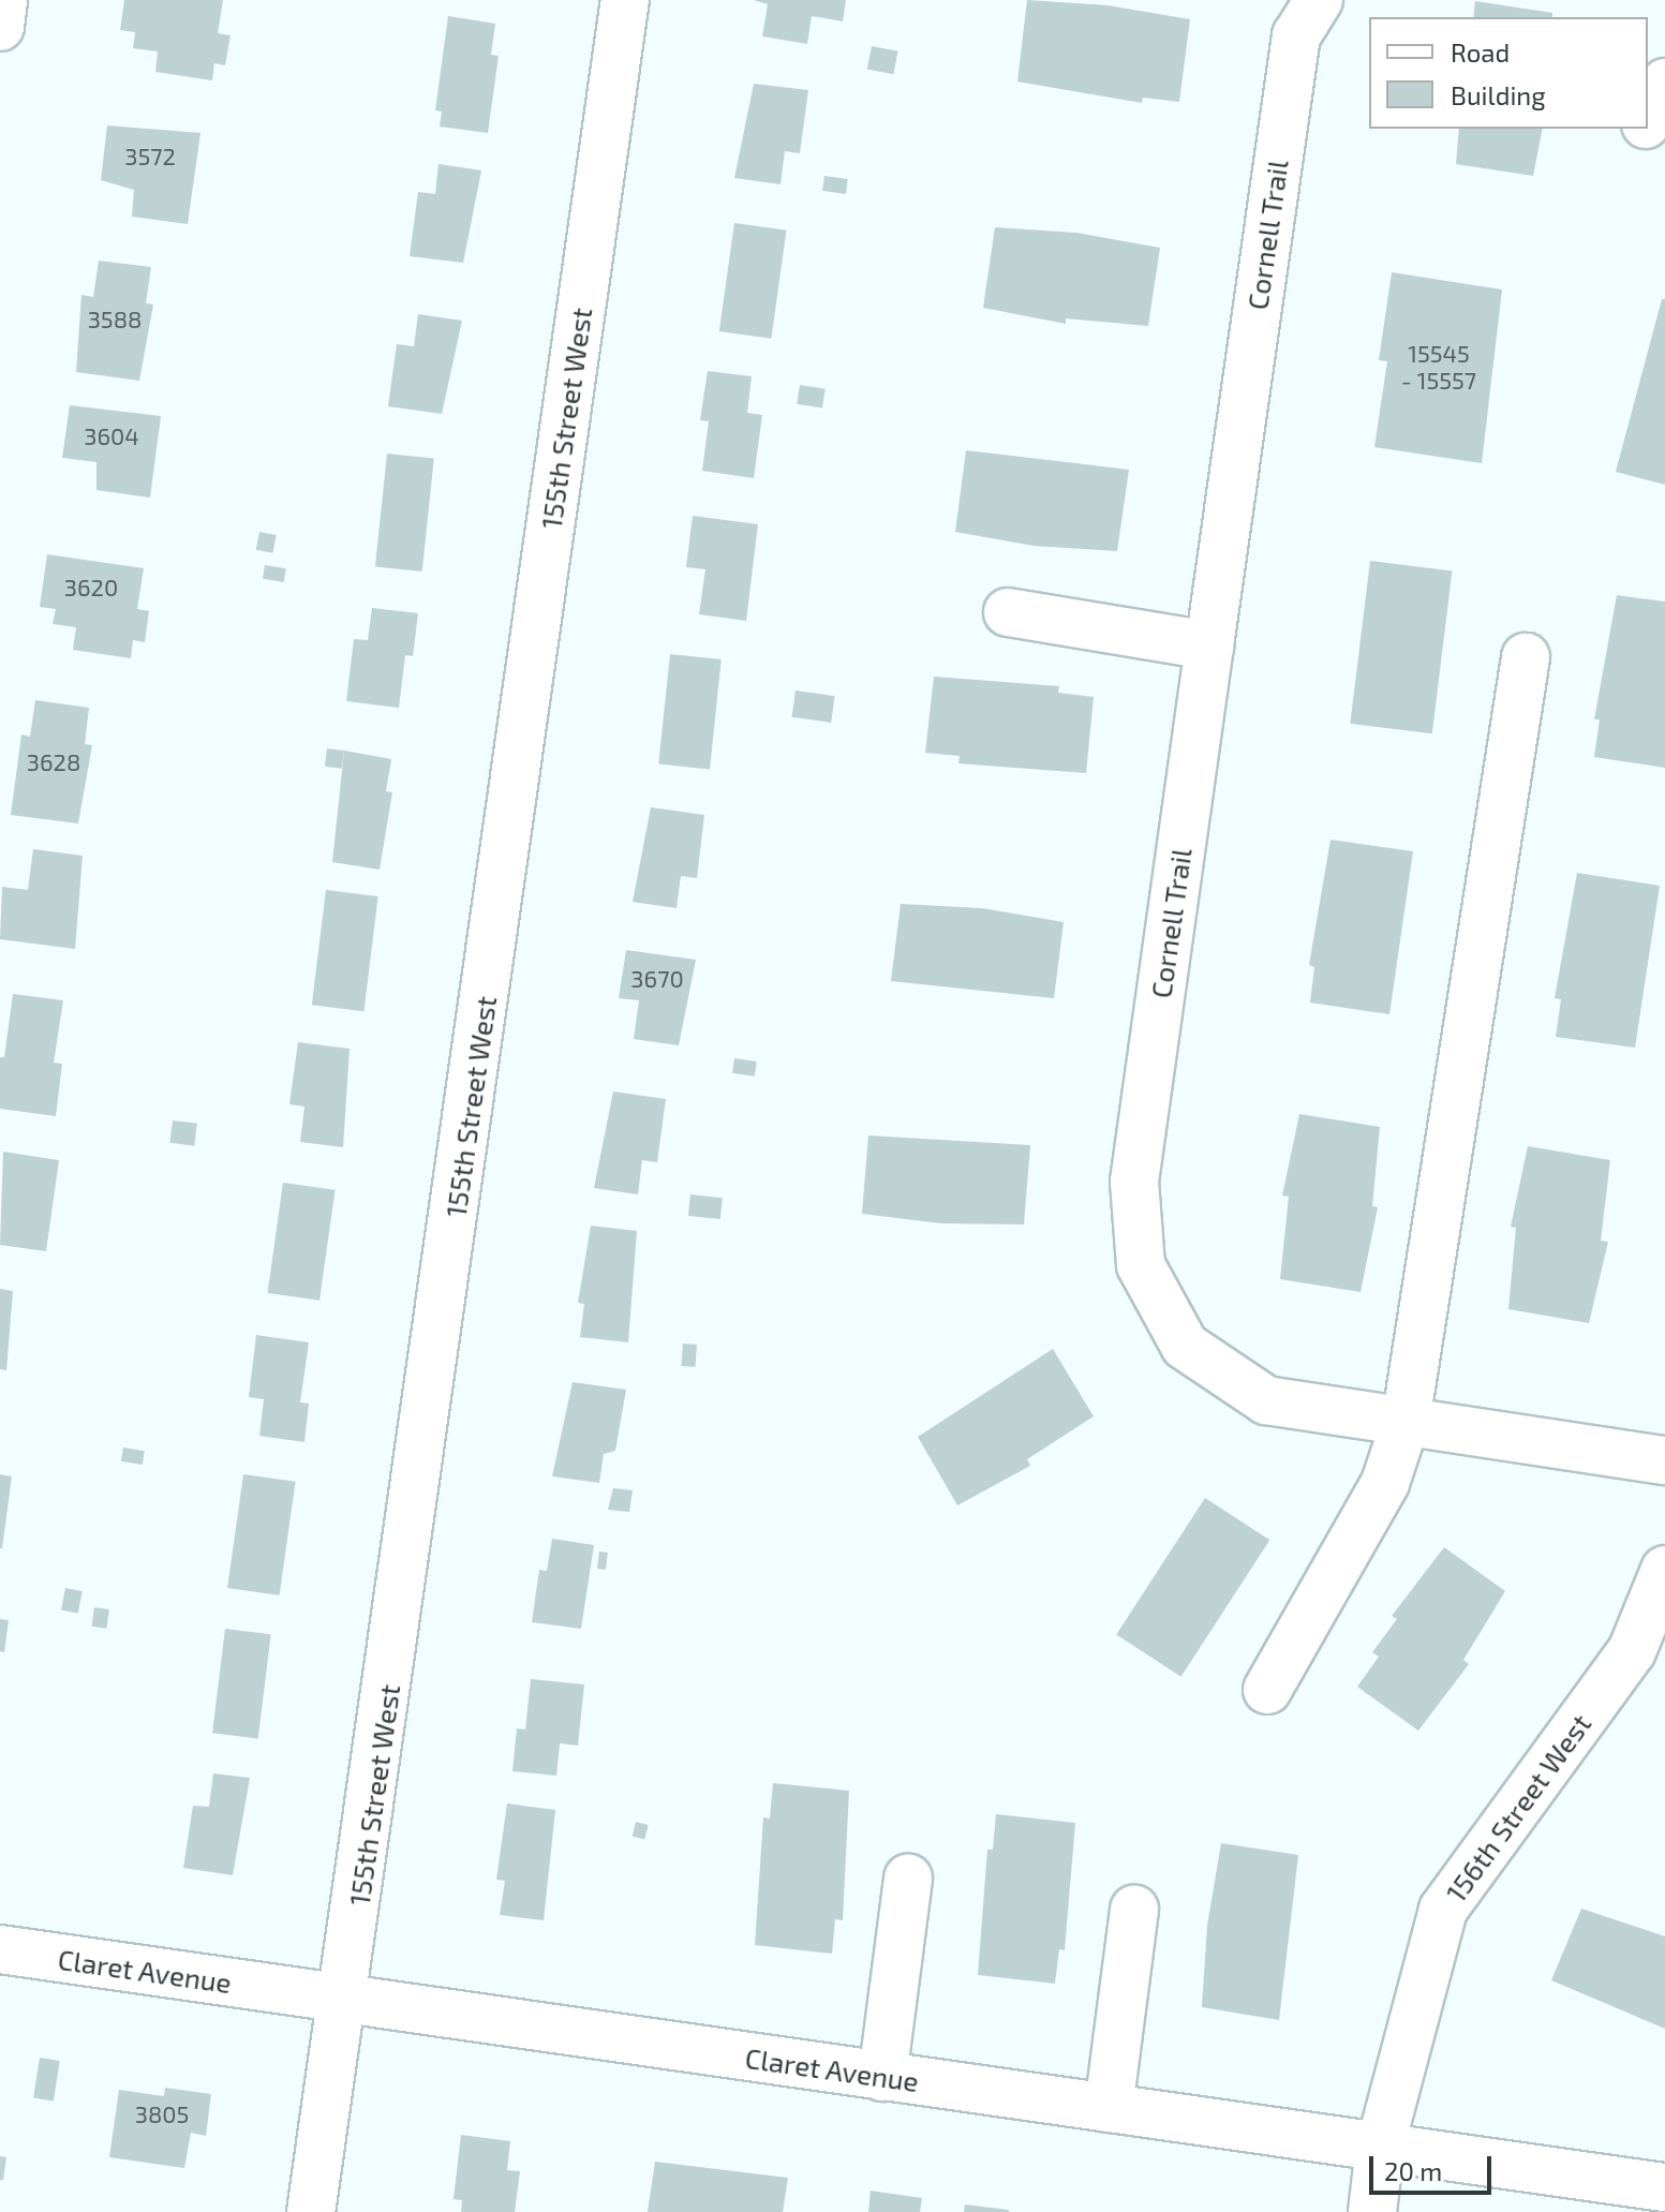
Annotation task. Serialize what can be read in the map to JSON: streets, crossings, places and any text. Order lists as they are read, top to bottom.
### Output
{
  "streets": {
    "street": [
      "Cornell Trail",
      "155th Street West",
      "156th Street West",
      "Claret Avenue"
    ]
  },
  "crossings": [
    ["155th Street West", "Claret Avenue"],
    ["156th Street West", "Claret Avenue"]
  ],
  "house_numbers": [
    "3572",
    "3588",
    "15545 - 15557",
    "3604",
    "3620",
    "3628",
    "3670",
    "3805"
  ],
  "legend": ["Road", "Building"],
  "scale_bar": "20 m"
}
